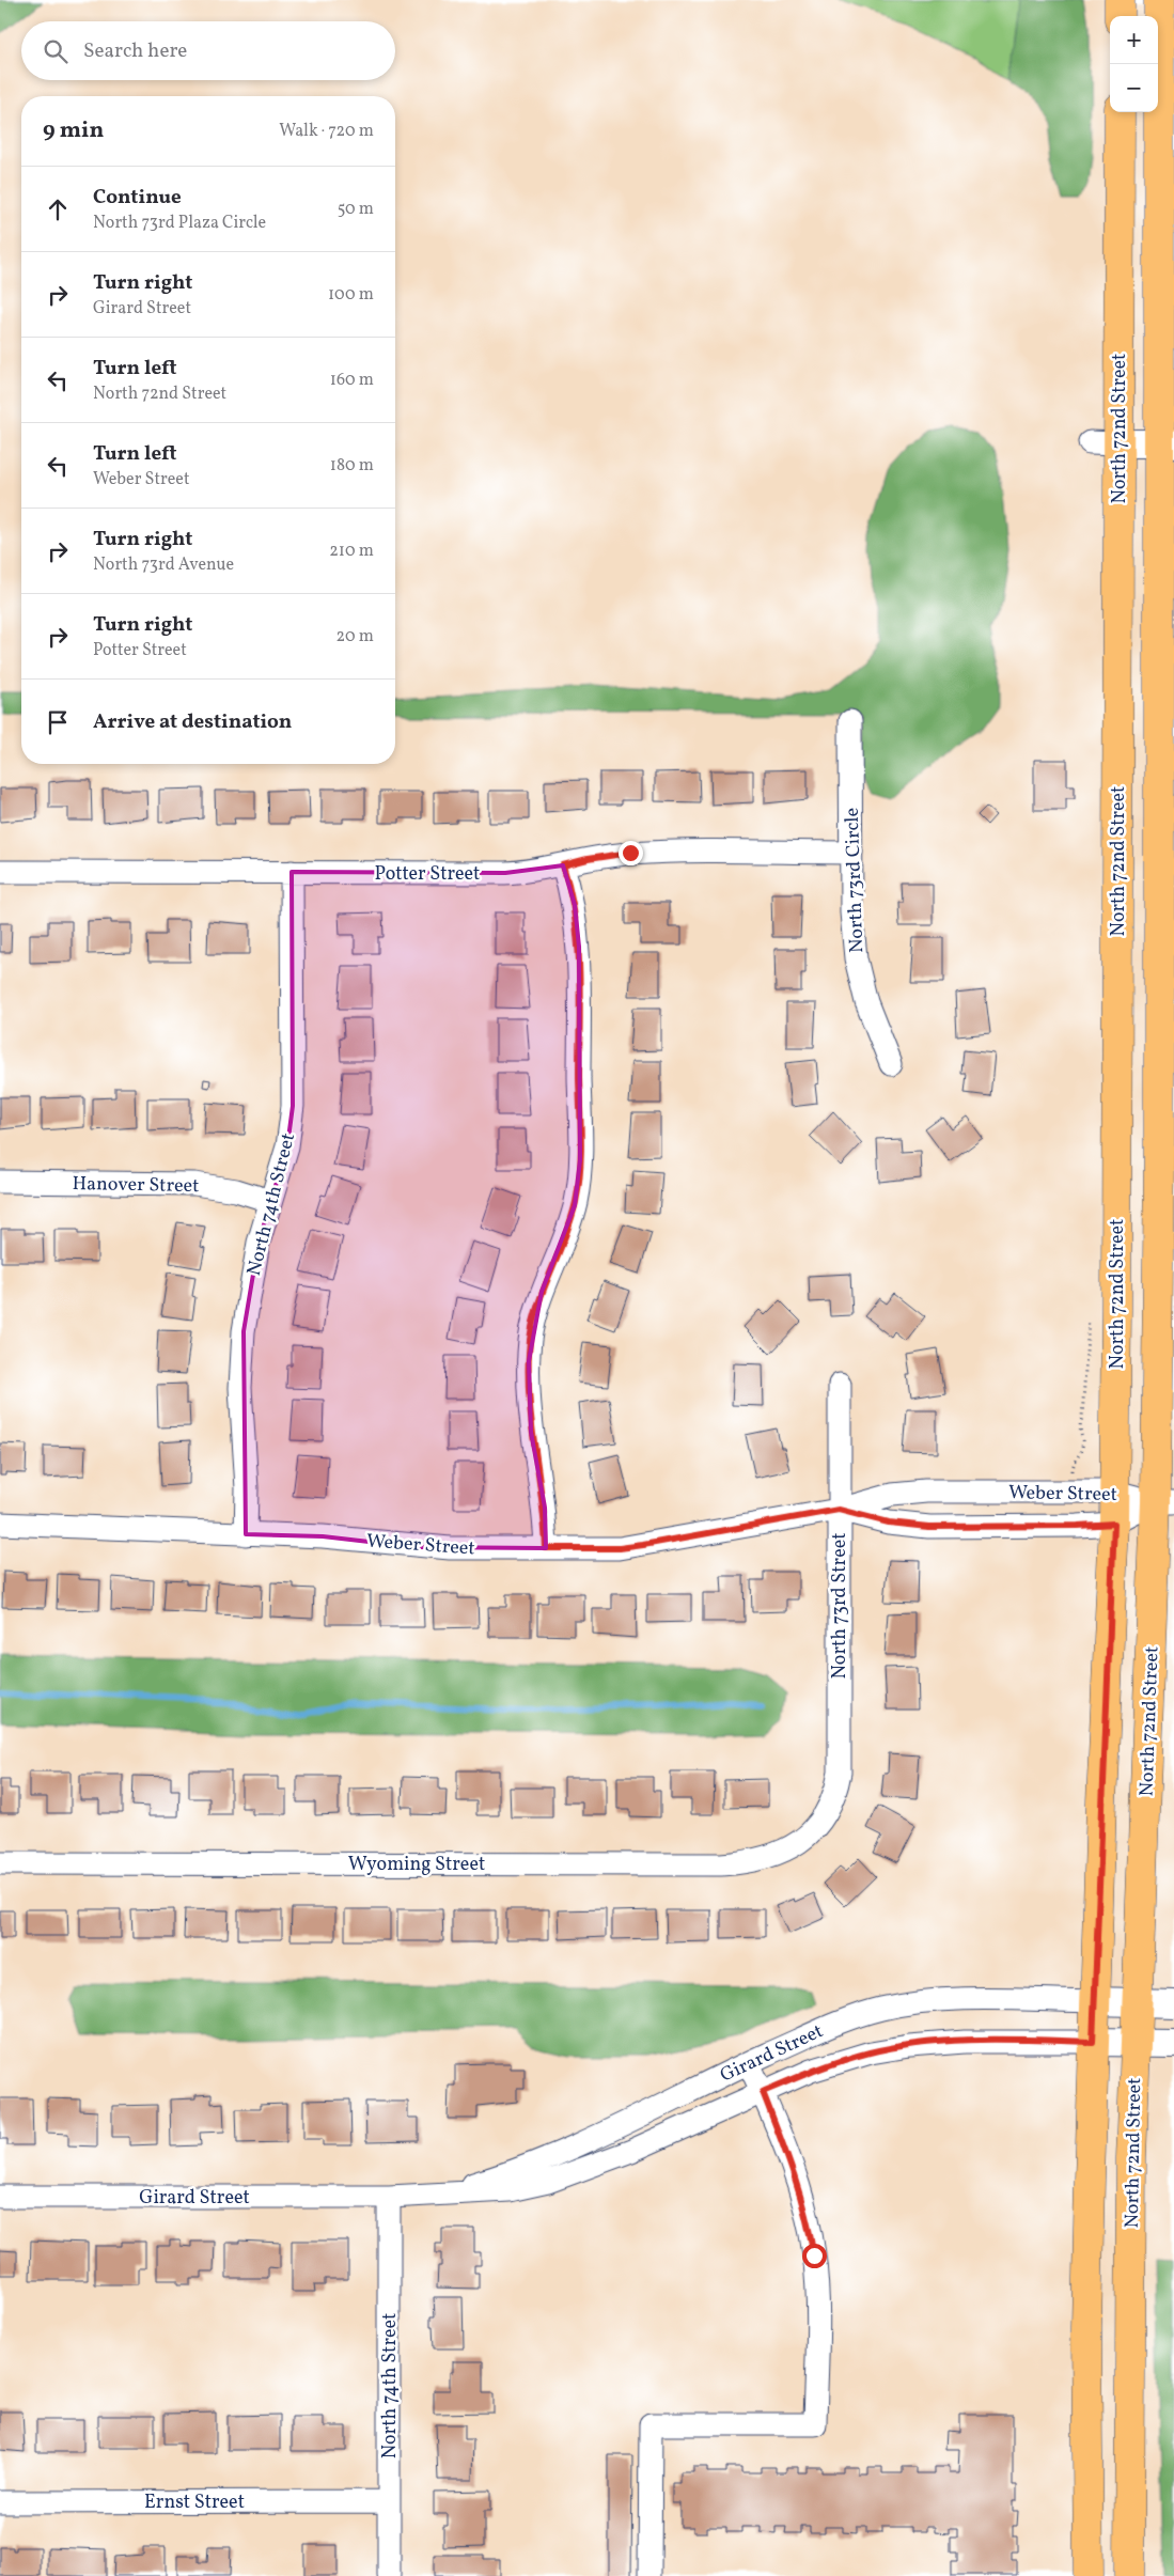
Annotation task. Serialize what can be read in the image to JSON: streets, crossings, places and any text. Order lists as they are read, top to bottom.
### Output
{
  "streets": {
    "main road": ["North 72nd Street"],
    "street": [
      "Potter Street",
      "North 73rd Circle",
      "Hanover Street",
      "North 74th Street",
      "Weber Street",
      "North 73rd Street",
      "Wyoming Street",
      "Girard Street",
      "Ernst Street"
    ]
  },
  "crossings": [
    ["North 72nd Street", "Weber Street"],
    ["North 72nd Street", "Girard Street"],
    ["Potter Street", "North 73rd Circle"],
    ["Potter Street", "North 74th Street"],
    ["Hanover Street", "North 74th Street"],
    ["North 74th Street", "Weber Street"],
    ["North 74th Street", "Girard Street"],
    ["North 74th Street", "Ernst Street"],
    ["Weber Street", "North 73rd Street"],
    ["North 73rd Street", "Wyoming Street"]
  ],
  "page": {
    "map_buttons": ["+", "−"],
    "search": "Search here",
    "heading": ["9 min", "Walk · 720 m"],
    "list": [
      ["Continue", "North 73rd Plaza Circle", "50 m"],
      ["Turn right", "Girard Street", "100 m"],
      ["Turn left", "North 72nd Street", "160 m"],
      ["Turn left", "Weber Street", "180 m"],
      ["Turn right", "North 73rd Avenue", "210 m"],
      ["Turn right", "Potter Street", "20 m"],
      "Arrive at destination"
    ]
  }
}
